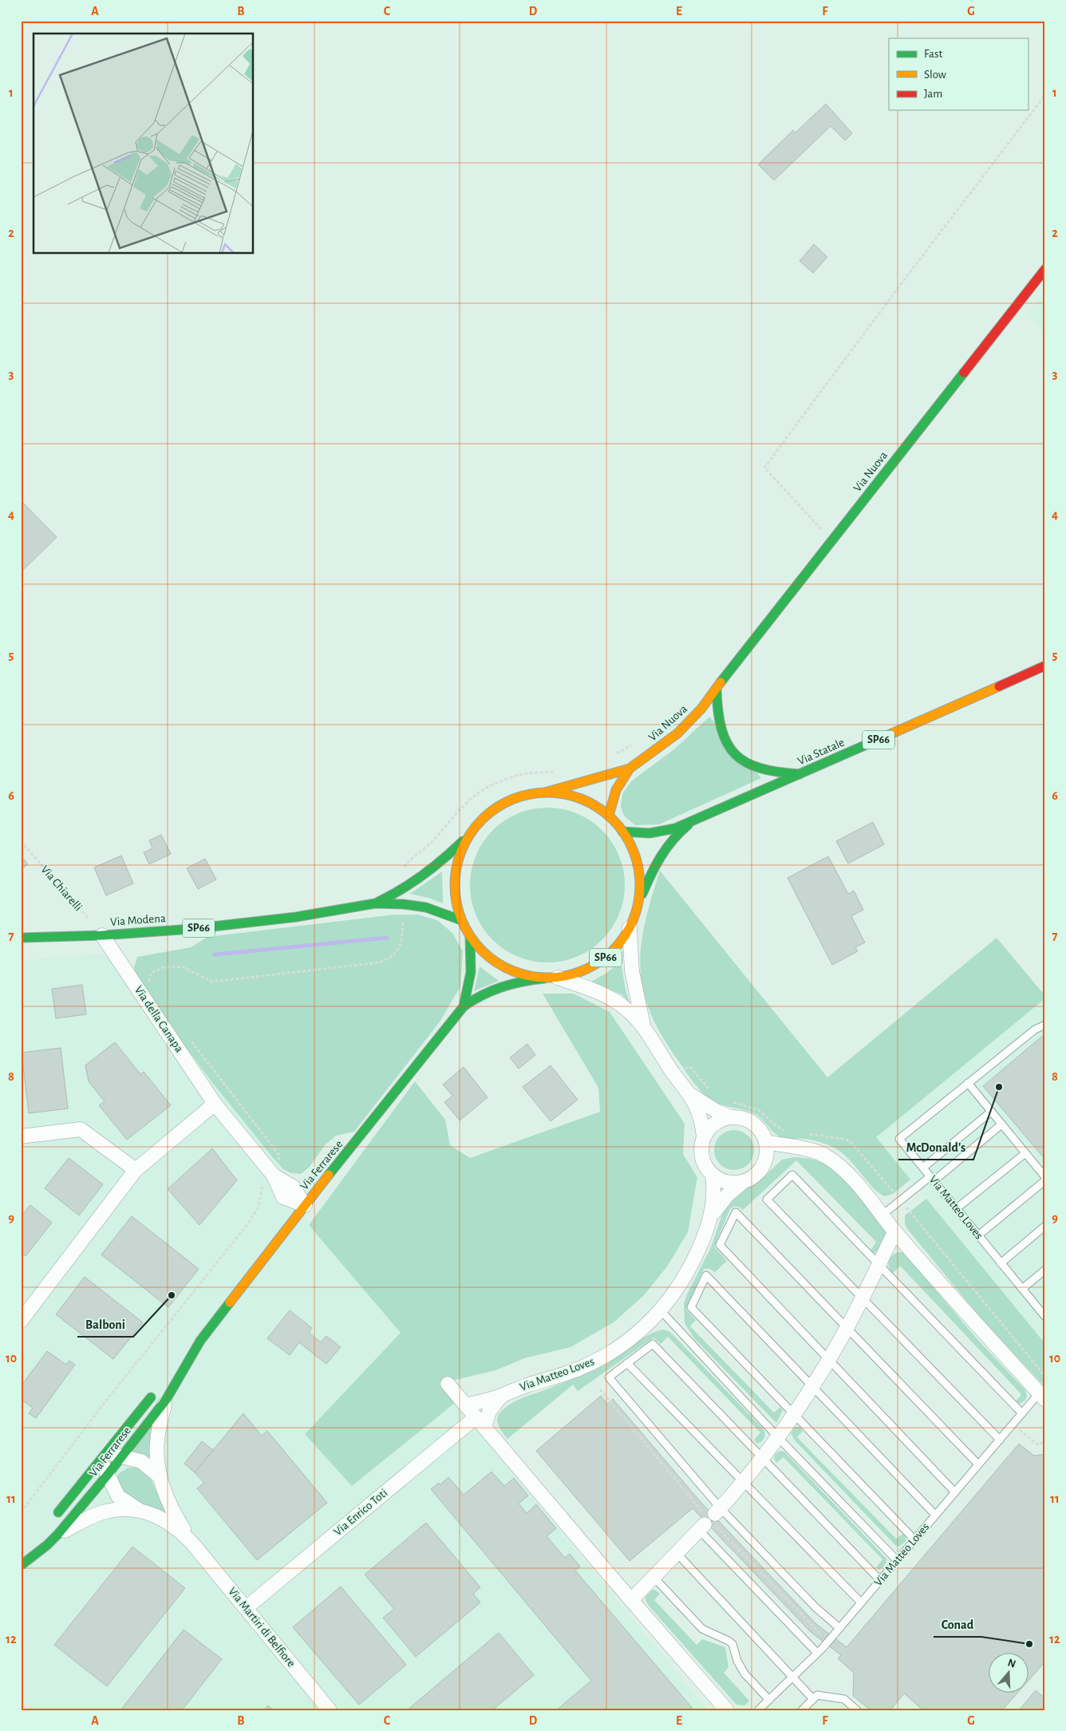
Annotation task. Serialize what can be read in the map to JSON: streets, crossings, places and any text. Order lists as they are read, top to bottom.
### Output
{
  "streets": {
    "main road": [
      "Via Nuova",
      "SP66",
      "Via Statale",
      "Via Modena",
      "Via Ferrarese"
    ],
    "street": [
      "Via della Canapa",
      "Via Matteo Loves",
      "Via Enrico Toti",
      "Via Martiri di Belfiore"
    ],
    "path": ["Via Chiarelli"]
  },
  "crossings": [
    ["Via Nuova", "Via Modena"],
    ["Via Statale", "Via Modena"],
    ["Via Chiarelli", "Via Modena"],
    ["Via Chiarelli", "Via della Canapa"],
    ["Via Modena", "Via della Canapa"],
    ["Via Modena", "Via Ferrarese"],
    ["Via Modena", "Via Matteo Loves"],
    ["Via della Canapa", "Via Ferrarese"],
    ["Via Ferrarese", "Via Matteo Loves"],
    ["Via Ferrarese", "Via Martiri di Belfiore"],
    ["Via Matteo Loves", "Via Enrico Toti"],
    ["Via Enrico Toti", "Via Martiri di Belfiore"]
  ],
  "places": ["McDonald's", "Balboni", "Conad"],
  "legend": ["Fast", "Slow", "Jam"],
  "north": "top",
  "grid": {
    "columns": [
      "A",
      "B",
      "C",
      "D",
      "E",
      "F",
      "G"
    ],
    "rows": [
      "1",
      "2",
      "3",
      "4",
      "5",
      "6",
      "7",
      "8",
      "9",
      "10",
      "11",
      "12"
    ]
  }
}
